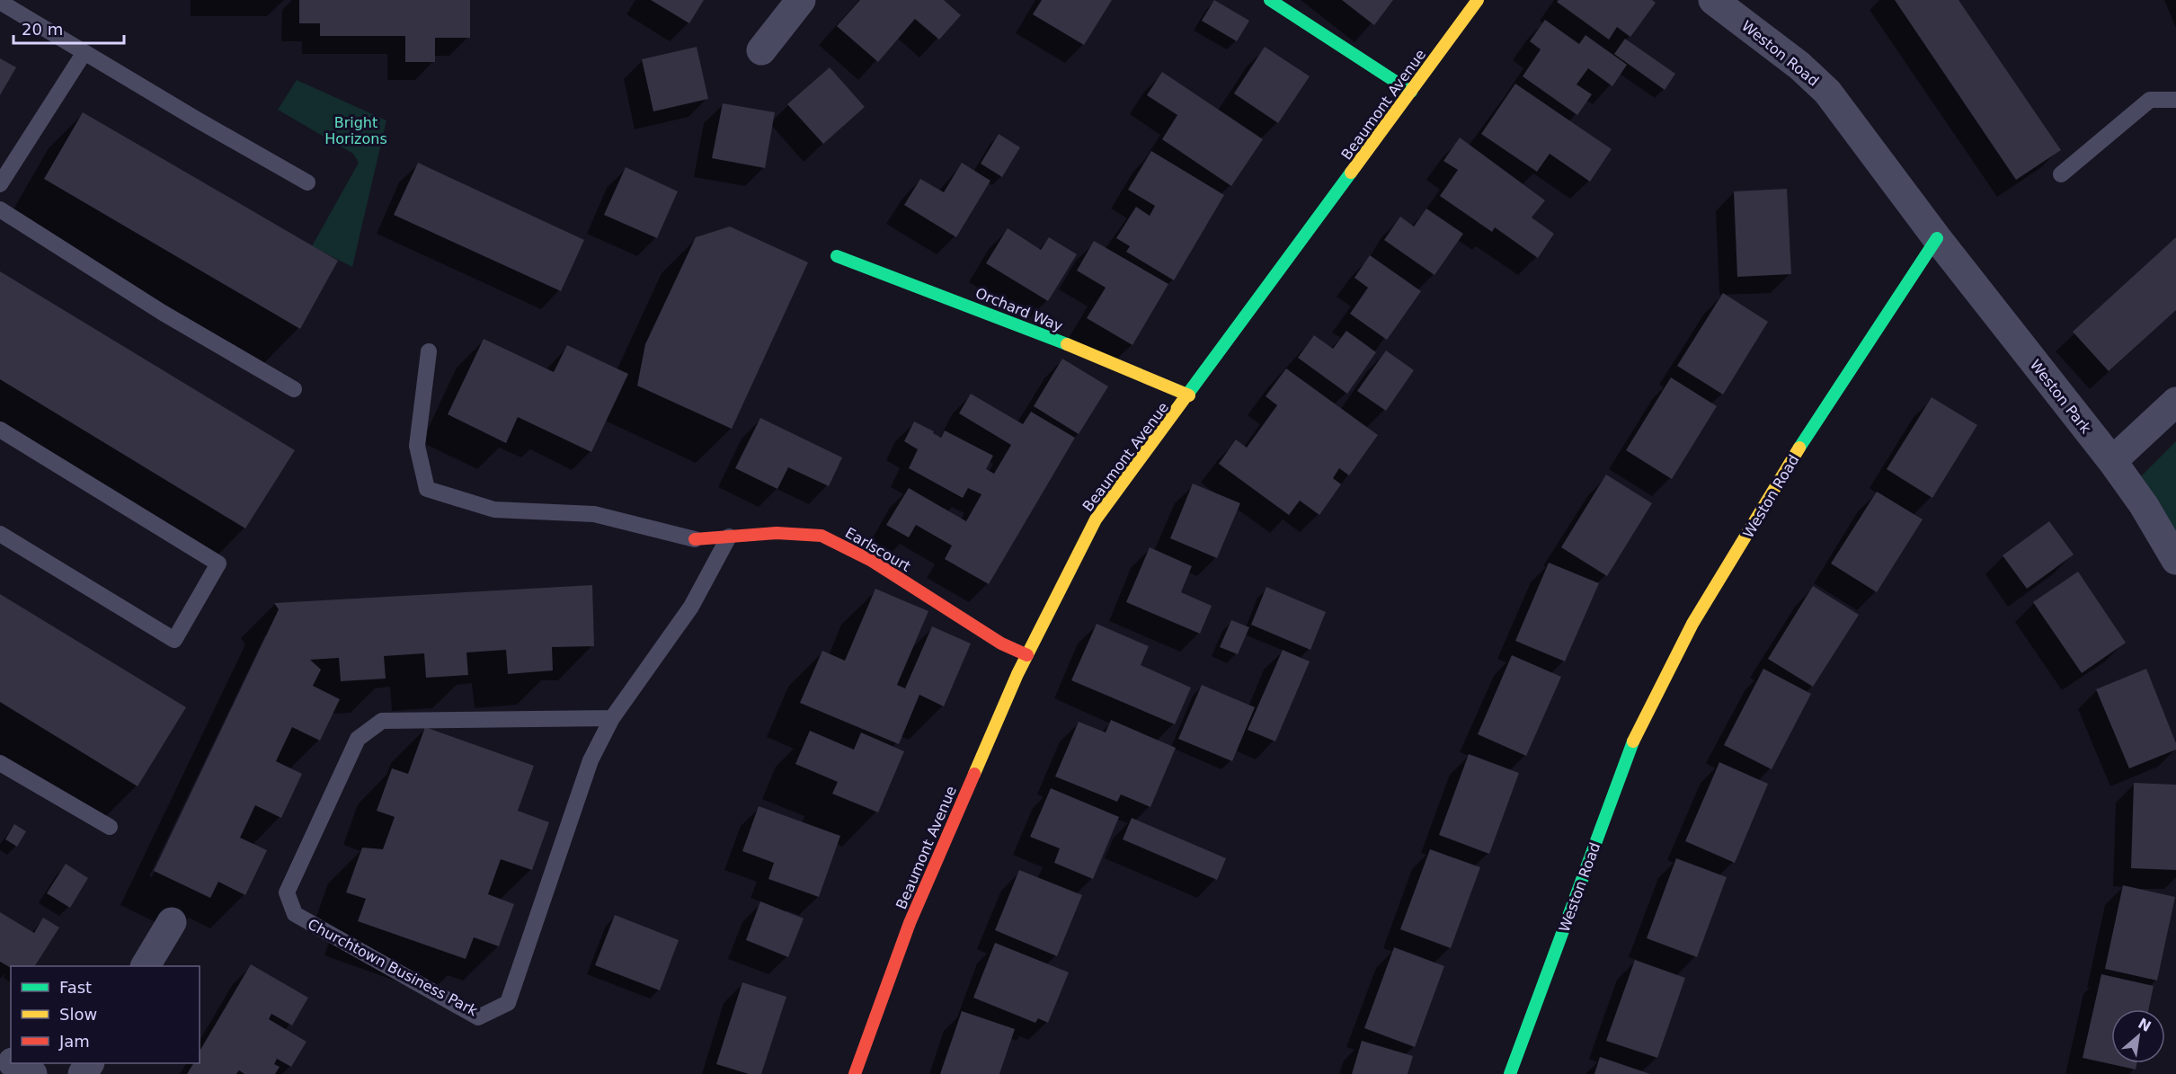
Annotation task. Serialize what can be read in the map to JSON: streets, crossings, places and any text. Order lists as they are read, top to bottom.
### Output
{
  "streets": {
    "street": [
      "Weston Road",
      "Beaumont Avenue",
      "Orchard Way",
      "Weston Park",
      "Earlscourt"
    ],
    "lane": ["Churchtown Business Park"]
  },
  "crossings": [
    ["Weston Road", "Weston Park"],
    ["Beaumont Avenue", "Orchard Way"],
    ["Beaumont Avenue", "Earlscourt"],
    ["Earlscourt", "Churchtown Business Park"]
  ],
  "parks": ["Bright Horizons"],
  "legend": ["Fast", "Slow", "Jam"],
  "scale_bar": "20 m",
  "north": "top right"
}
